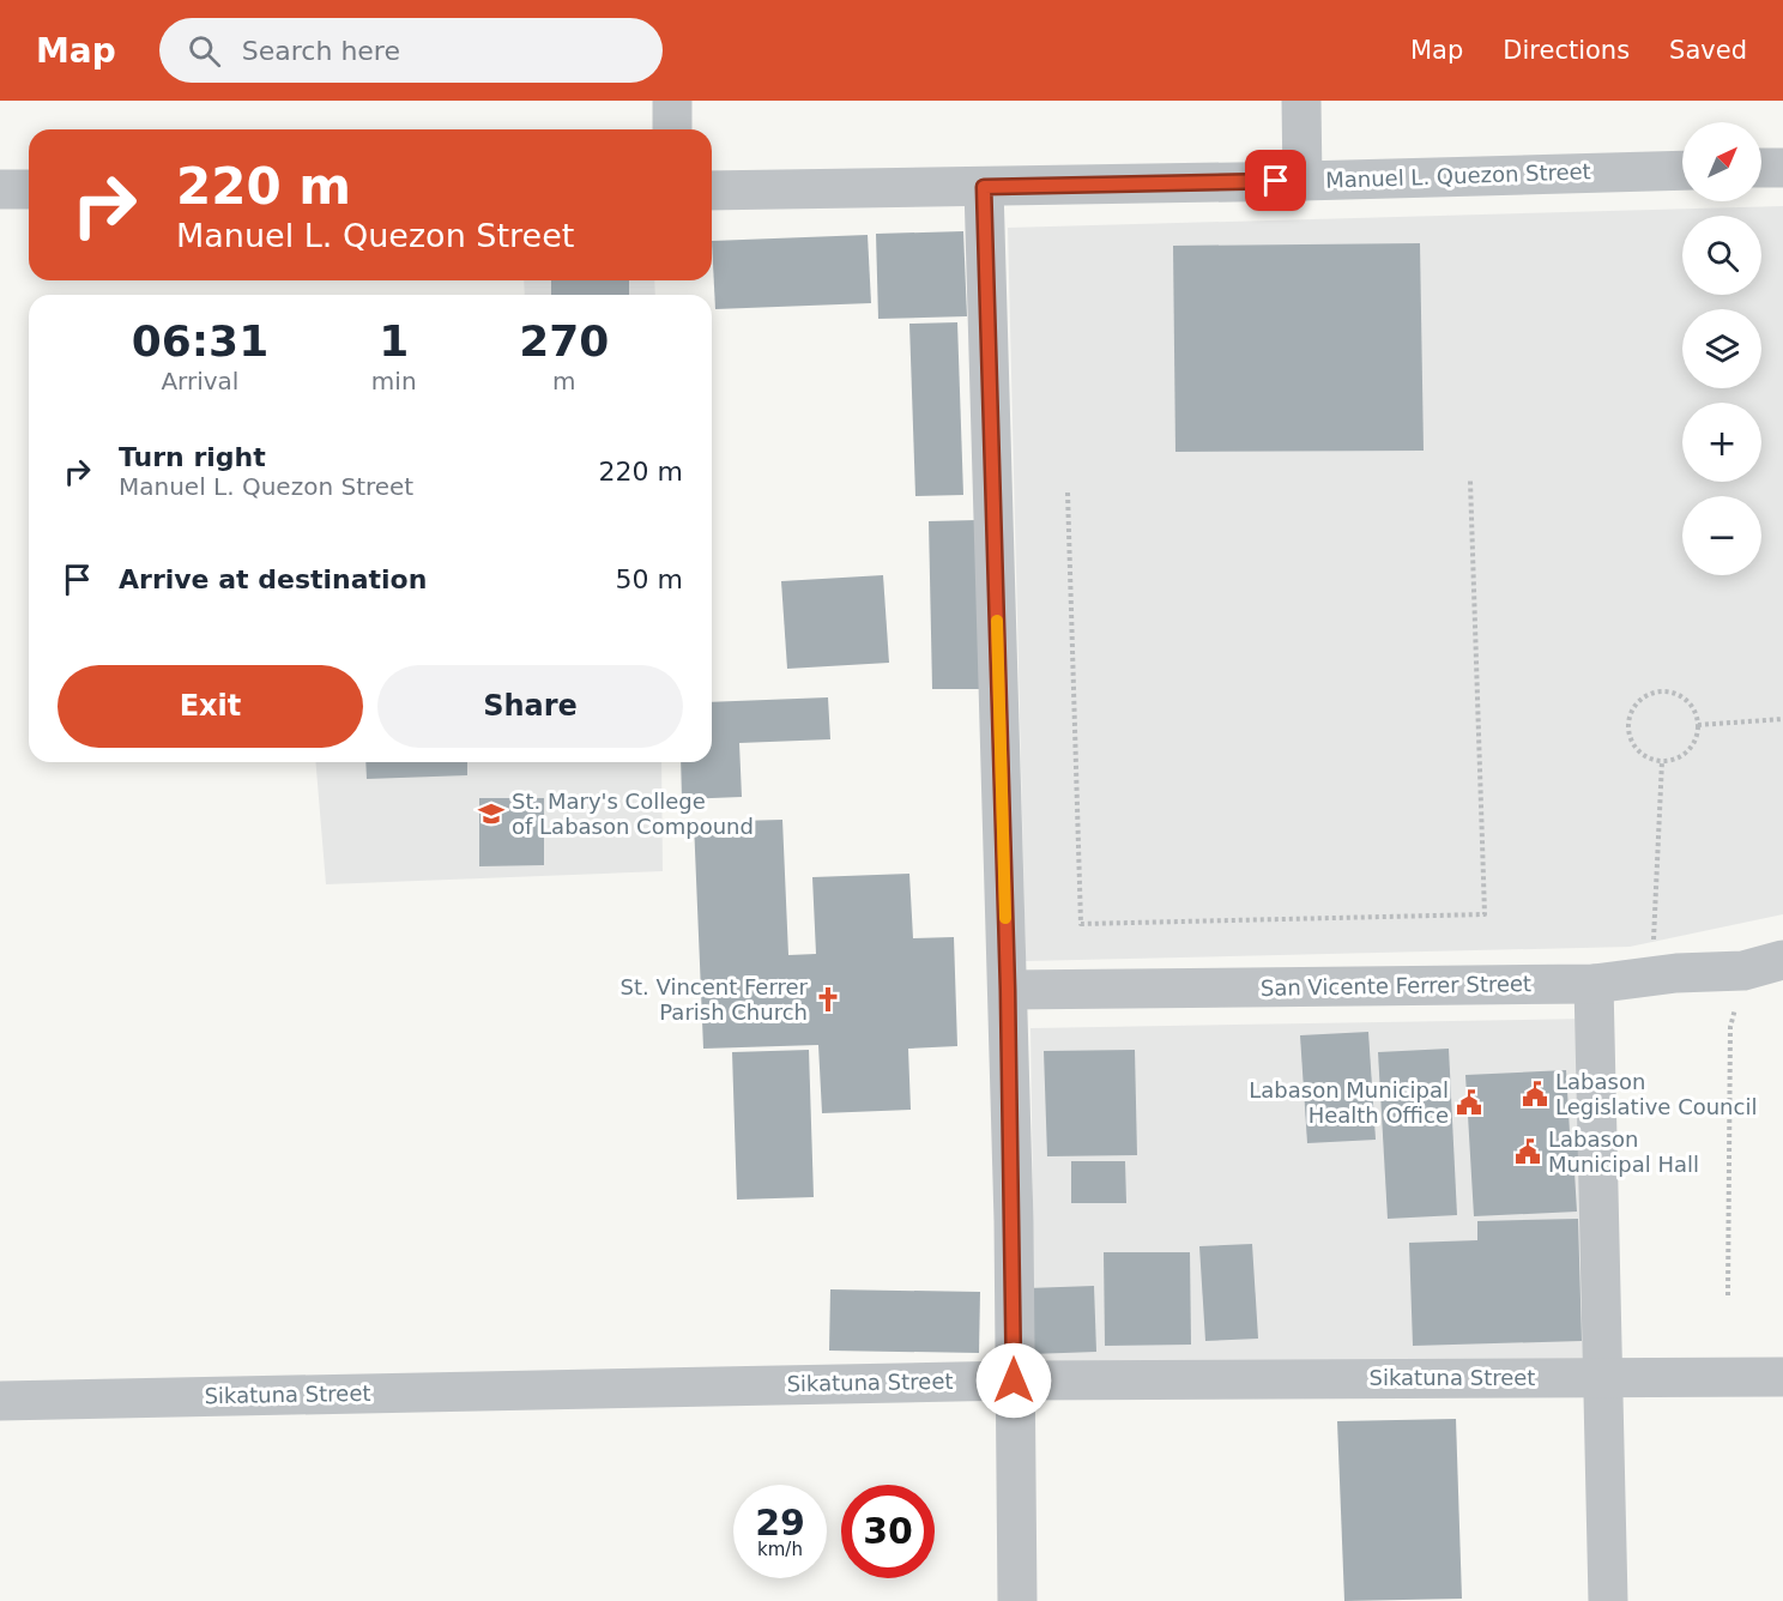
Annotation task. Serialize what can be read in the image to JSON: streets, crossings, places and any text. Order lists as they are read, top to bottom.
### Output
{
  "streets": {
    "street": ["Manuel L. Quezon Street", "San Vicente Ferrer Street", "Sikatuna Street"]
  },
  "places": {
    "school or university": ["St. Mary's College of Labason Compound"],
    "church": ["St. Vincent Ferrer Parish Church"],
    "public building": ["Labason Legislative Council", "Labason Municipal Health Office", "Labason Municipal Hall"]
  },
  "north": "top right",
  "page": {
    "header": "Map",
    "search": "Search here",
    "nav": ["Map", "Directions", "Saved"],
    "map_buttons": ["+", "−"],
    "turn": ["220 m", "Manuel L. Quezon Street"],
    "eta": [
      "06:31",
      "Arrival",
      "1",
      "min",
      "270",
      "m"
    ],
    "list": [
      {
        "name": "Turn right",
        "note": "Manuel L. Quezon Street",
        "value": "220 m"
      },
      {
        "name": "Arrive at destination",
        "value": "50 m"
      }
    ],
    "buttons": ["Exit", "Share"],
    "speed": "29 km/h",
    "limit": "30"
  }
}
